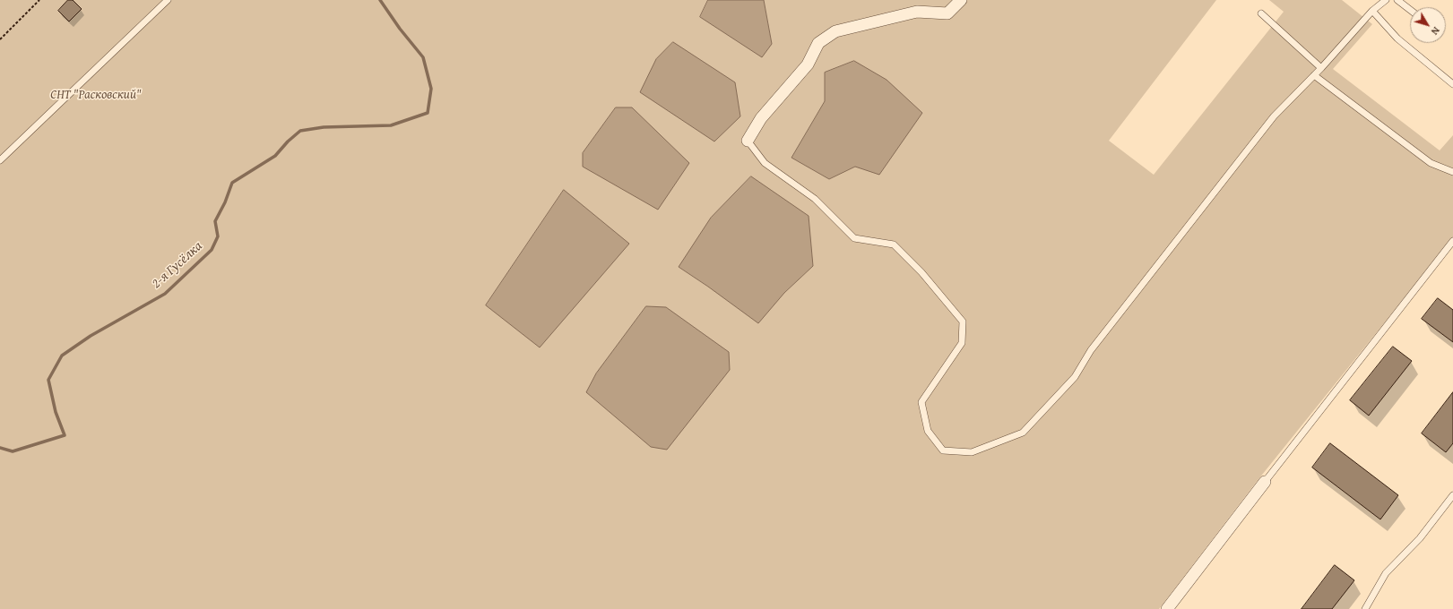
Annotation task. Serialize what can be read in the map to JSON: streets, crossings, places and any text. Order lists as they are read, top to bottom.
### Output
{
  "water": ["2-я Гусёлка"],
  "parks": ["СНТ \"Расковский\""],
  "north": "bottom right"
}
